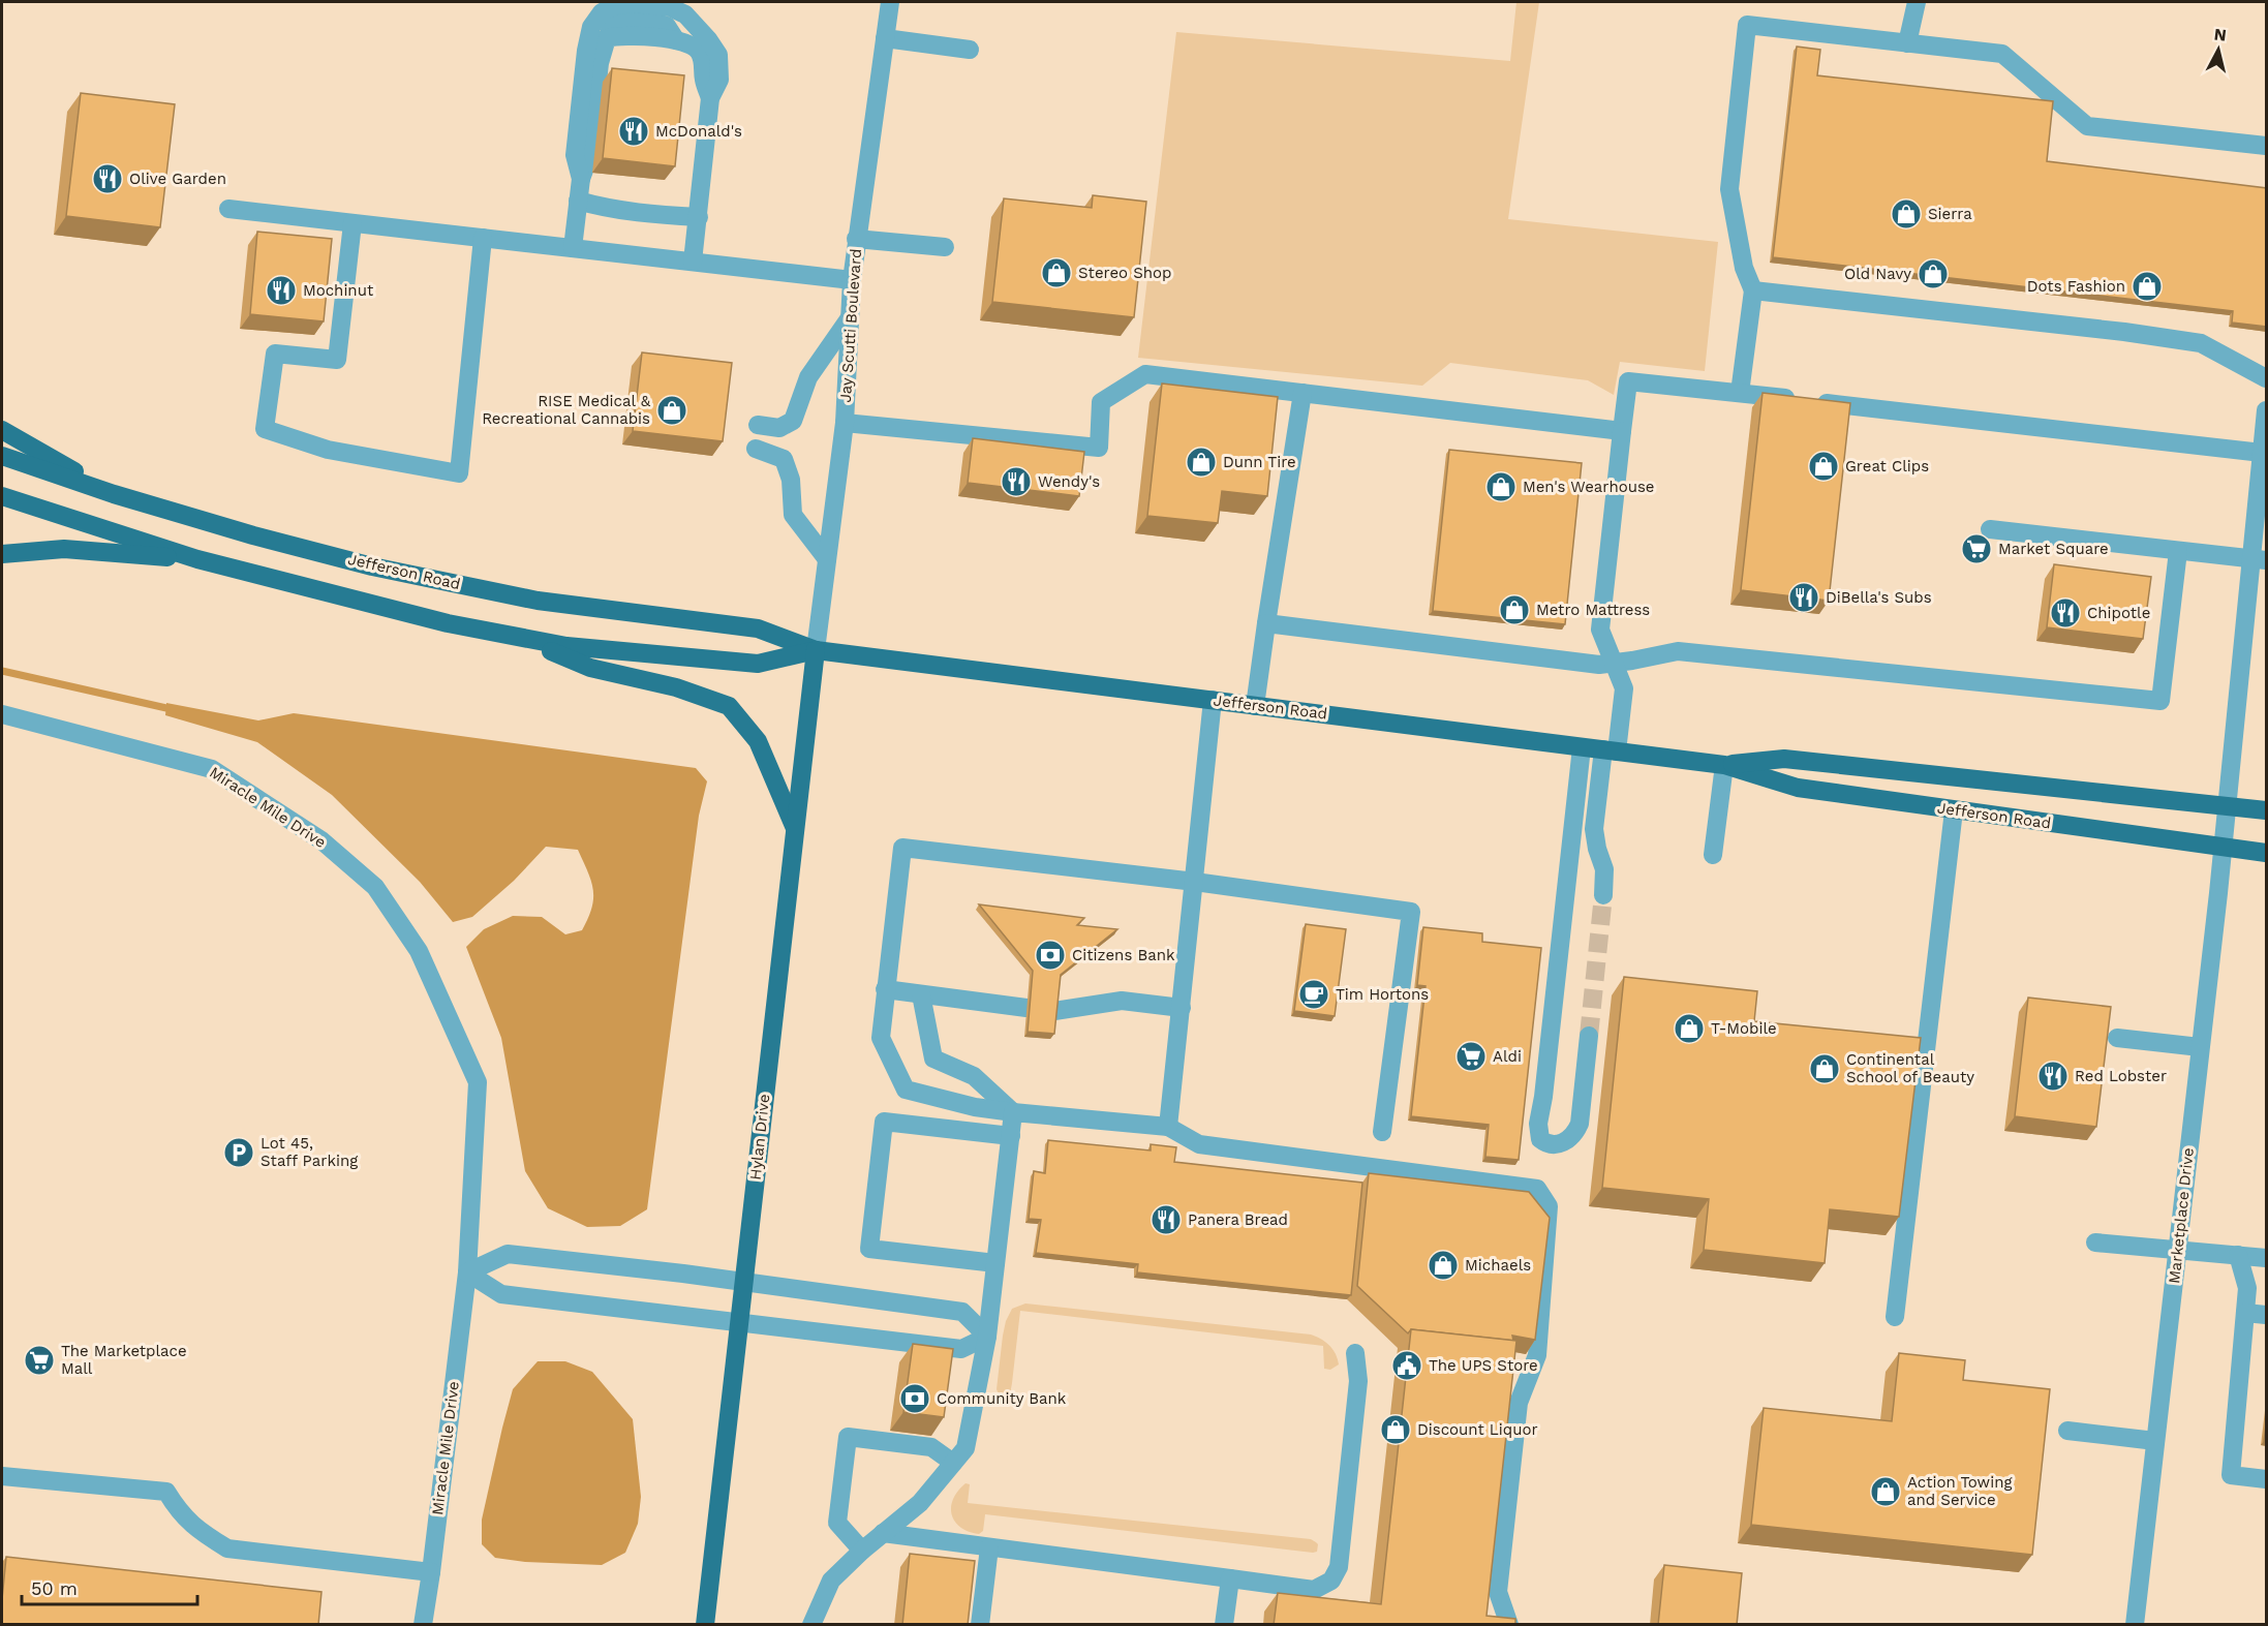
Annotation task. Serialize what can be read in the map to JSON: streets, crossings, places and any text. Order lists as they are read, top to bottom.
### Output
{
  "streets": {
    "main road": ["Jefferson Road", "Hylan Drive"],
    "street": ["Jay Scutti Boulevard", "Miracle Mile Drive", "Marketplace Drive"]
  },
  "crossings": [
    ["Jay Scutti Boulevard", "Jefferson Road"],
    ["Jay Scutti Boulevard", "Hylan Drive"],
    ["Jefferson Road", "Hylan Drive"],
    ["Jefferson Road", "Marketplace Drive"]
  ],
  "places": {
    "restaurant": [
      "McDonald's",
      "Olive Garden",
      "Mochinut",
      "Wendy's",
      "DiBella's Subs",
      "Chipotle",
      "Red Lobster",
      "Panera Bread"
    ],
    "shop": [
      "Sierra",
      "Stereo Shop",
      "Old Navy",
      "Dots Fashion",
      "RISE Medical & Recreational Cannabis",
      "Dunn Tire",
      "Great Clips",
      "Men's Wearhouse",
      "Metro Mattress",
      "T-Mobile",
      "Continental School of Beauty",
      "Michaels",
      "Discount Liquor",
      "Action Towing and Service"
    ],
    "supermarket": ["Market Square", "Aldi", "The Marketplace Mall"],
    "bank": ["Citizens Bank", "Community Bank"],
    "cafe": ["Tim Hortons"],
    "parking": ["Lot 45, Staff Parking"],
    "public building": ["The UPS Store"]
  },
  "scale_bar": "50 m",
  "north": "top"
}
